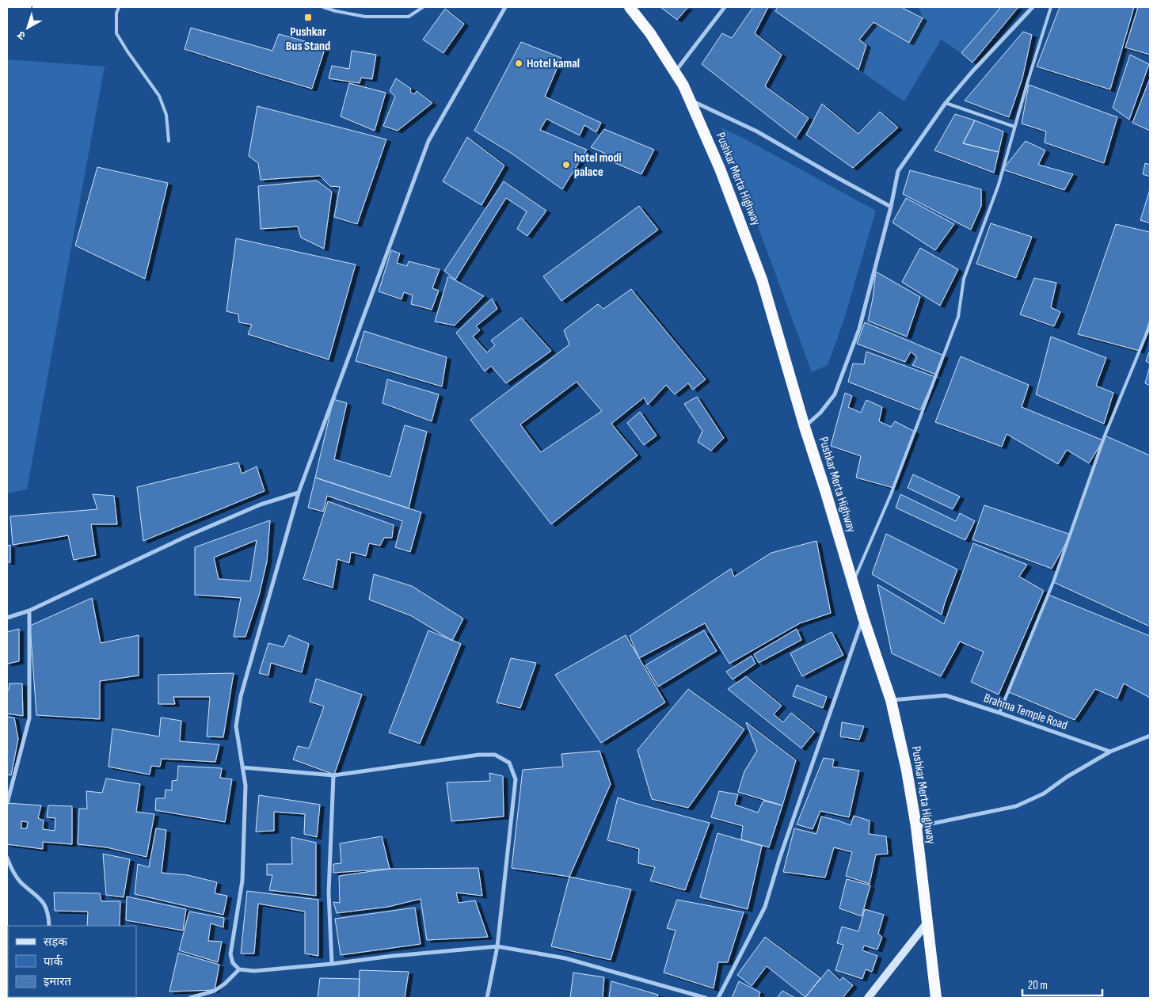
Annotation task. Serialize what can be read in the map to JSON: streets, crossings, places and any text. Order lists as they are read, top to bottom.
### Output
{
  "streets": {
    "highway": ["Pushkar Merta Highway"],
    "street": ["Brahma Temple Road"]
  },
  "crossings": [
    ["Pushkar Merta Highway", "Brahma Temple Road"]
  ],
  "places": {
    "transit": ["Pushkar Bus Stand"],
    "other": ["Hotel kamal", "hotel modi palace"]
  },
  "legend": ["सड़क", "पार्क", "इमारत"],
  "scale_bar": "20 m",
  "north": "bottom left"
}
